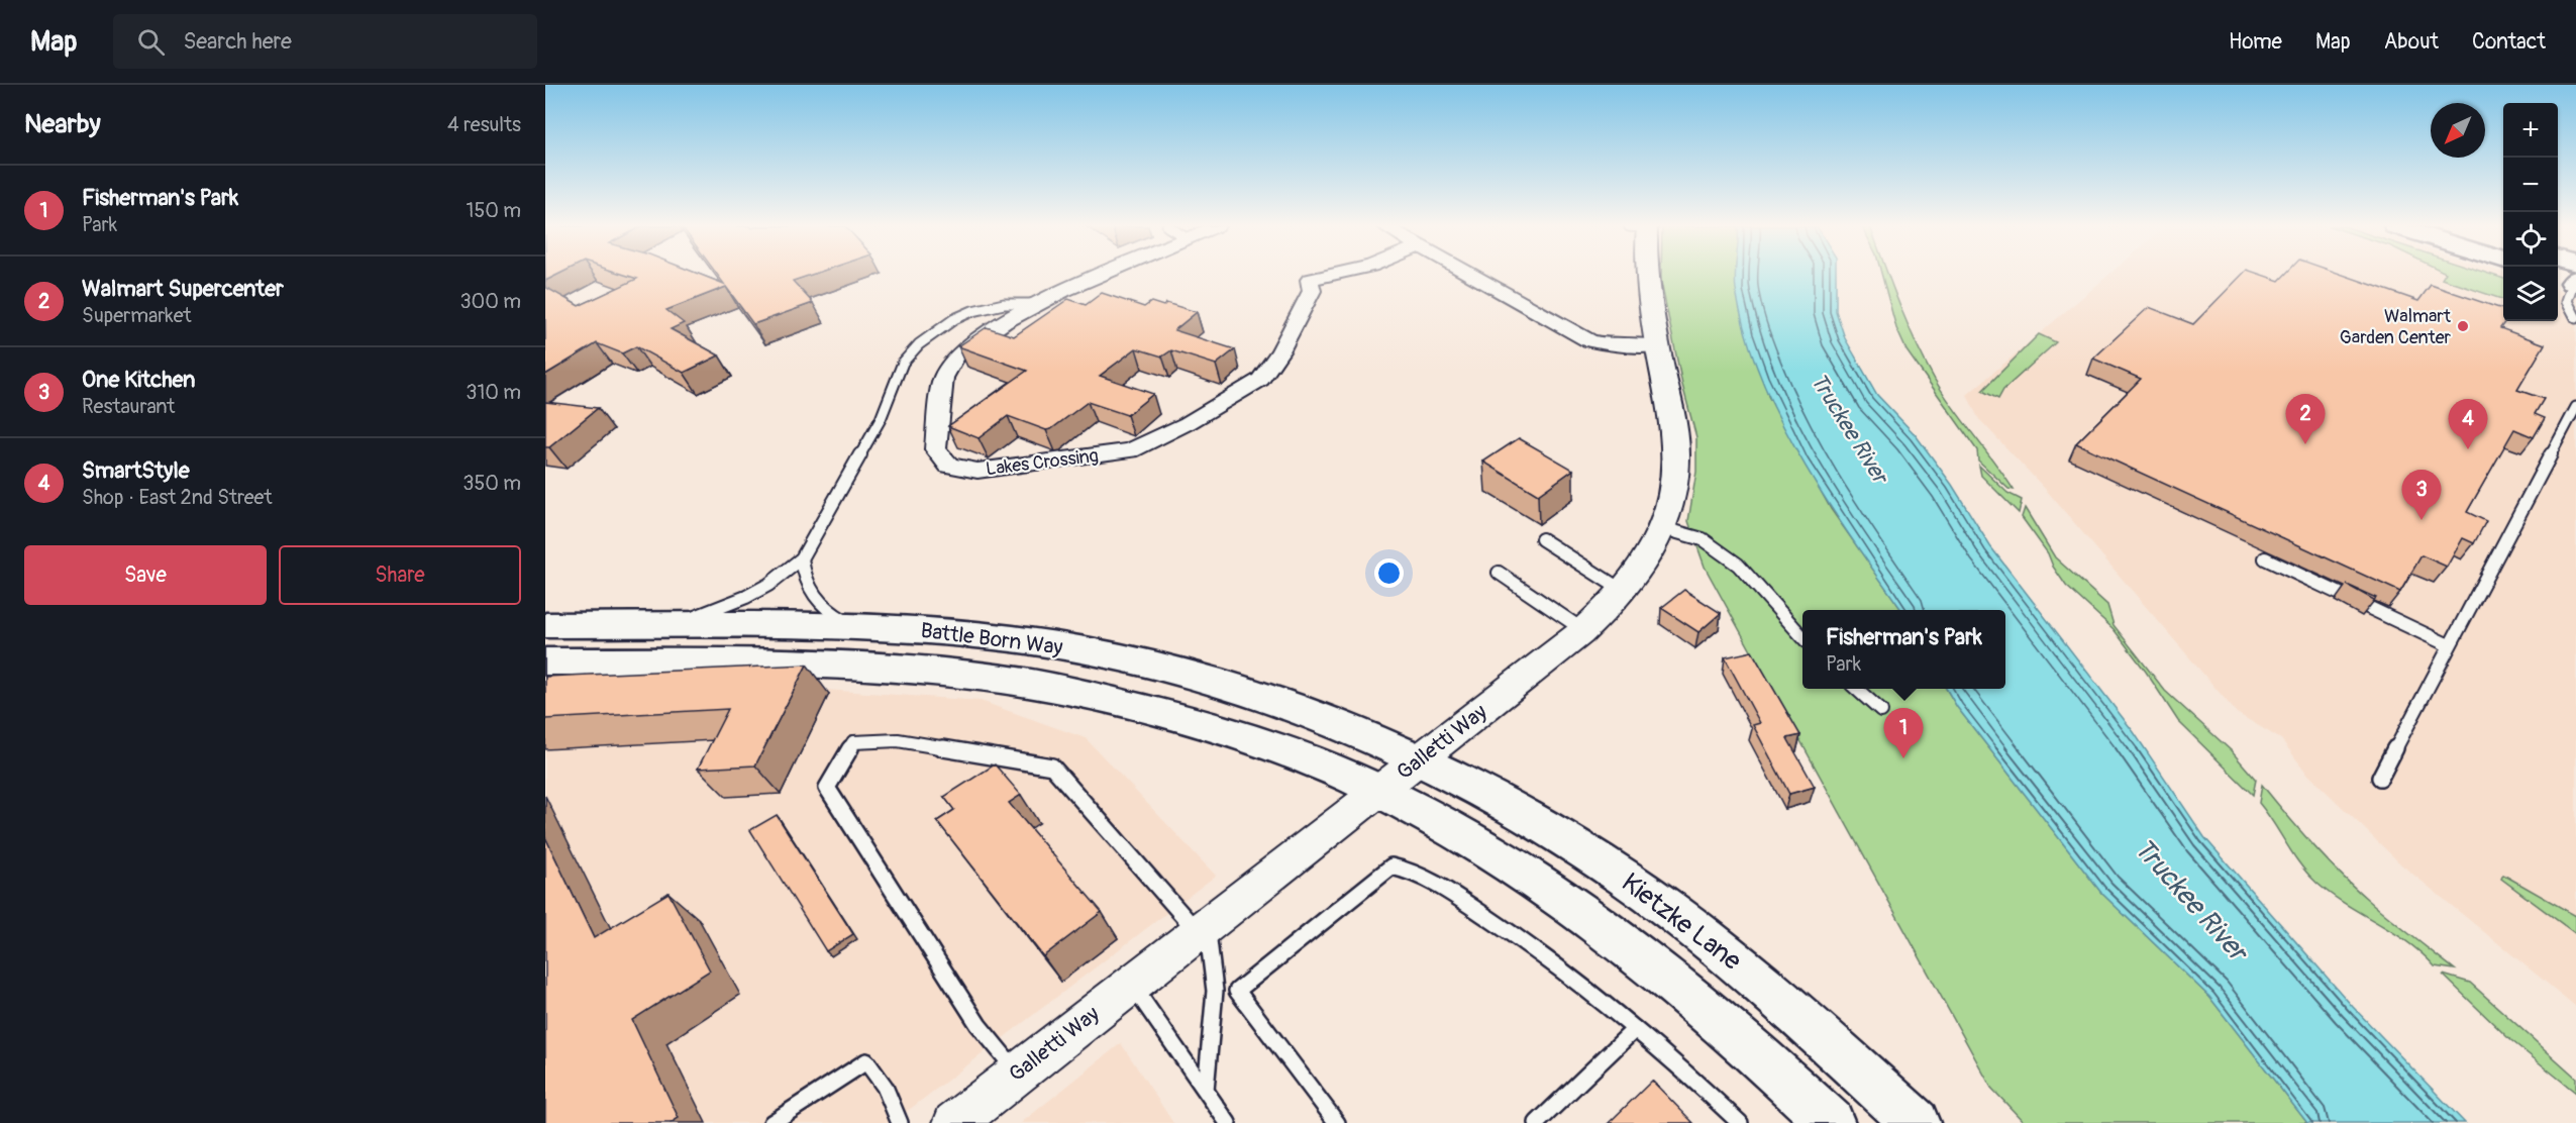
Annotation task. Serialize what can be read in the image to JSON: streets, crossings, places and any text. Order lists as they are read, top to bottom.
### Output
{
  "streets": {
    "main road": ["Battle Born Way", "Kietzke Lane"],
    "street": ["Lakes Crossing", "Galletti Way"]
  },
  "crossings": [
    ["Battle Born Way", "Galletti Way"],
    ["Battle Born Way", "Kietzke Lane"],
    ["Galletti Way", "Kietzke Lane"]
  ],
  "water": ["Truckee River"],
  "places": ["Walmart Garden Center"],
  "north": "bottom left",
  "page": {
    "header": "Map",
    "search": "Search here",
    "nav": [
      "Home",
      "Map",
      "About",
      "Contact"
    ],
    "heading": ["Nearby", "4 results"],
    "map_buttons": ["+", "−"],
    "list": [
      {
        "mark": "1",
        "name": "Fisherman's Park",
        "note": "Park",
        "value": "150 m"
      },
      {
        "mark": "2",
        "name": "Walmart Supercenter",
        "note": "Supermarket",
        "value": "300 m"
      },
      {
        "mark": "3",
        "name": "One Kitchen",
        "note": "Restaurant",
        "value": "310 m"
      },
      {
        "mark": "4",
        "name": "SmartStyle",
        "note": "Shop · East 2nd Street",
        "value": "350 m"
      }
    ],
    "pins": [
      "2",
      "4",
      "3",
      "1"
    ],
    "buttons": ["Save", "Share"],
    "popup": ["Fisherman's Park", "Park"]
  }
}
